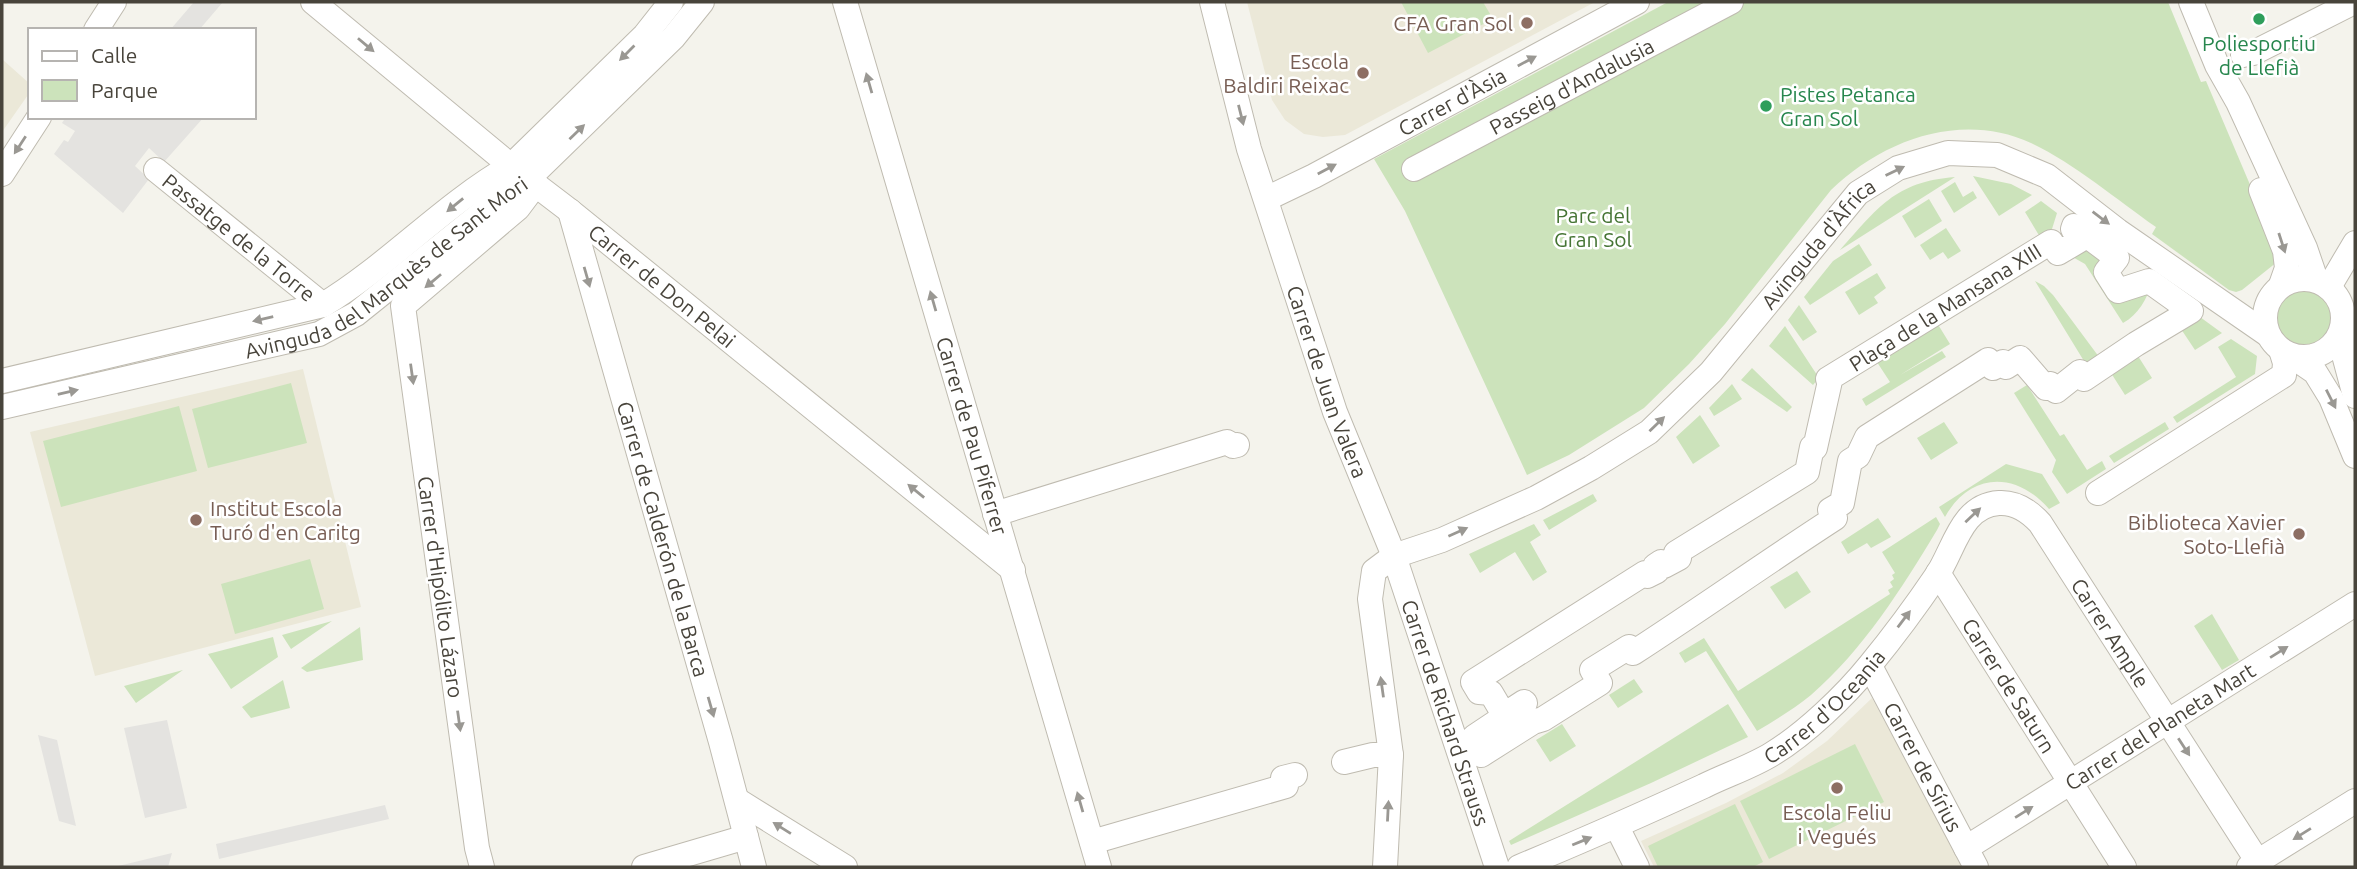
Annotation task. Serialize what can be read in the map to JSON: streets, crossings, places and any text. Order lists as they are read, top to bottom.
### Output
{
  "streets": {
    "street": [
      "Passeig d'Andalusia",
      "Carrer d'Àsia",
      "Passatge de la Torre",
      "Avinguda d'Àfrica",
      "Avinguda del Marquès de Sant Mori",
      "Carrer de Don Pelai",
      "Plaça de la Mansana XIII",
      "Carrer de Juan Valera",
      "Carrer de Pau Piferrer",
      "Carrer de Calderón de la Barca",
      "Carrer d'Hipólito Lázaro",
      "Carrer Ample",
      "Carrer de Saturn",
      "Carrer d'Oceania",
      "Carrer de Richard Strauss",
      "Carrer del Planeta Mart",
      "Carrer de Sírius"
    ]
  },
  "crossings": [
    ["Carrer d'Àsia", "Carrer de Juan Valera"],
    ["Passatge de la Torre", "Avinguda del Marquès de Sant Mori"],
    ["Avinguda d'Àfrica", "Carrer de Juan Valera"],
    ["Avinguda d'Àfrica", "Carrer de Richard Strauss"],
    ["Avinguda del Marquès de Sant Mori", "Carrer de Don Pelai"],
    ["Avinguda del Marquès de Sant Mori", "Carrer d'Hipólito Lázaro"],
    ["Carrer de Don Pelai", "Carrer de Pau Piferrer"],
    ["Carrer de Don Pelai", "Carrer de Calderón de la Barca"],
    ["Carrer de Juan Valera", "Carrer de Richard Strauss"],
    ["Carrer Ample", "Carrer d'Oceania"],
    ["Carrer Ample", "Carrer del Planeta Mart"],
    ["Carrer de Saturn", "Carrer d'Oceania"],
    ["Carrer de Saturn", "Carrer del Planeta Mart"],
    ["Carrer d'Oceania", "Carrer de Sírius"],
    ["Carrer del Planeta Mart", "Carrer de Sírius"]
  ],
  "one_way": [
    "Carrer d'Àsia",
    "Carrer de Pau Piferrer",
    "Carrer de Calderón de la Barca",
    "Carrer d'Hipólito Lázaro",
    "Carrer Ample"
  ],
  "parks": ["Parc del Gran Sol"],
  "places": [
    "Poliesportiu de Llefià",
    "CFA Gran Sol",
    "Escola Baldiri Reixac",
    "Pistes Petanca Gran Sol",
    "Institut Escola Turó d'en Caritg",
    "Biblioteca Xavier Soto-Llefià",
    "Escola Feliu i Vegués"
  ],
  "legend": ["Calle", "Parque"]
}
